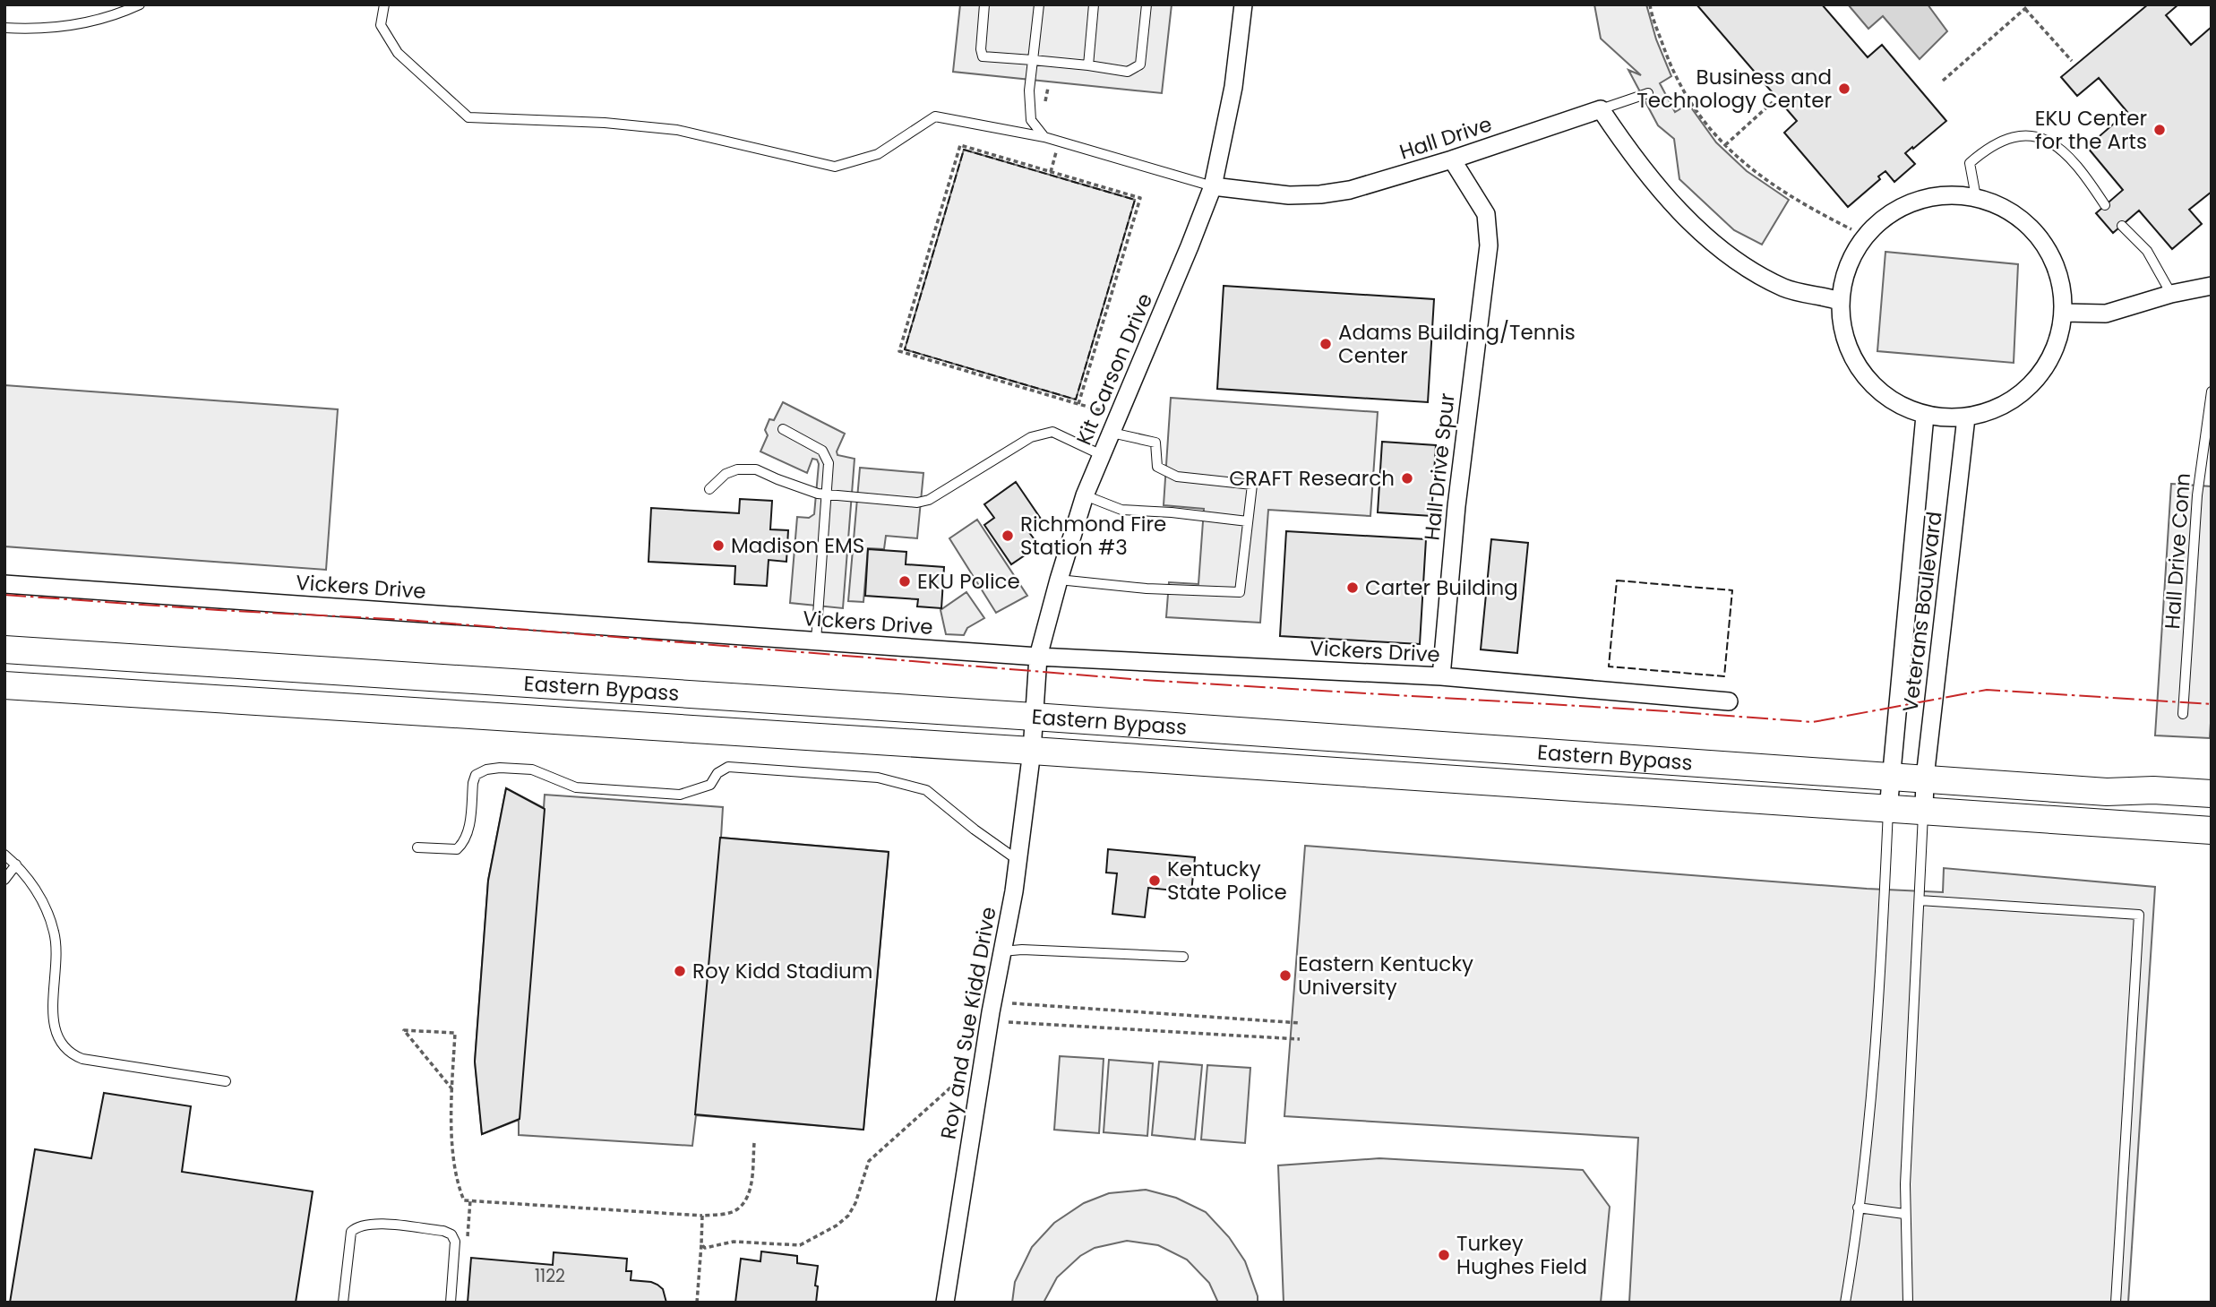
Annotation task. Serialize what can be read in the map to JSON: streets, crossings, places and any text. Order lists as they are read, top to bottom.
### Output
{
  "streets": {
    "main road": ["Eastern Bypass"],
    "street": [
      "Hall Drive",
      "Kit Carson Drive",
      "Hall Drive Spur",
      "Vickers Drive",
      "Veterans Boulevard",
      "Roy and Sue Kidd Drive"
    ],
    "lane": ["Hall Drive Conn"]
  },
  "crossings": [
    ["Hall Drive", "Kit Carson Drive"],
    ["Hall Drive", "Hall Drive Spur"],
    ["Kit Carson Drive", "Vickers Drive"],
    ["Kit Carson Drive", "Eastern Bypass"],
    ["Kit Carson Drive", "Roy and Sue Kidd Drive"],
    ["Hall Drive Spur", "Vickers Drive"],
    ["Veterans Boulevard", "Eastern Bypass"],
    ["Eastern Bypass", "Roy and Sue Kidd Drive"]
  ],
  "places": [
    "Business and Technology Center",
    "EKU Center for the Arts",
    "Adams Building/Tennis Center",
    "CRAFT Research",
    "Richmond Fire Station #3",
    "Madison EMS",
    "EKU Police",
    "Carter Building",
    "Kentucky State Police",
    "Roy Kidd Stadium",
    "Eastern Kentucky University",
    "Turkey Hughes Field"
  ],
  "house_numbers": ["1122"]
}
